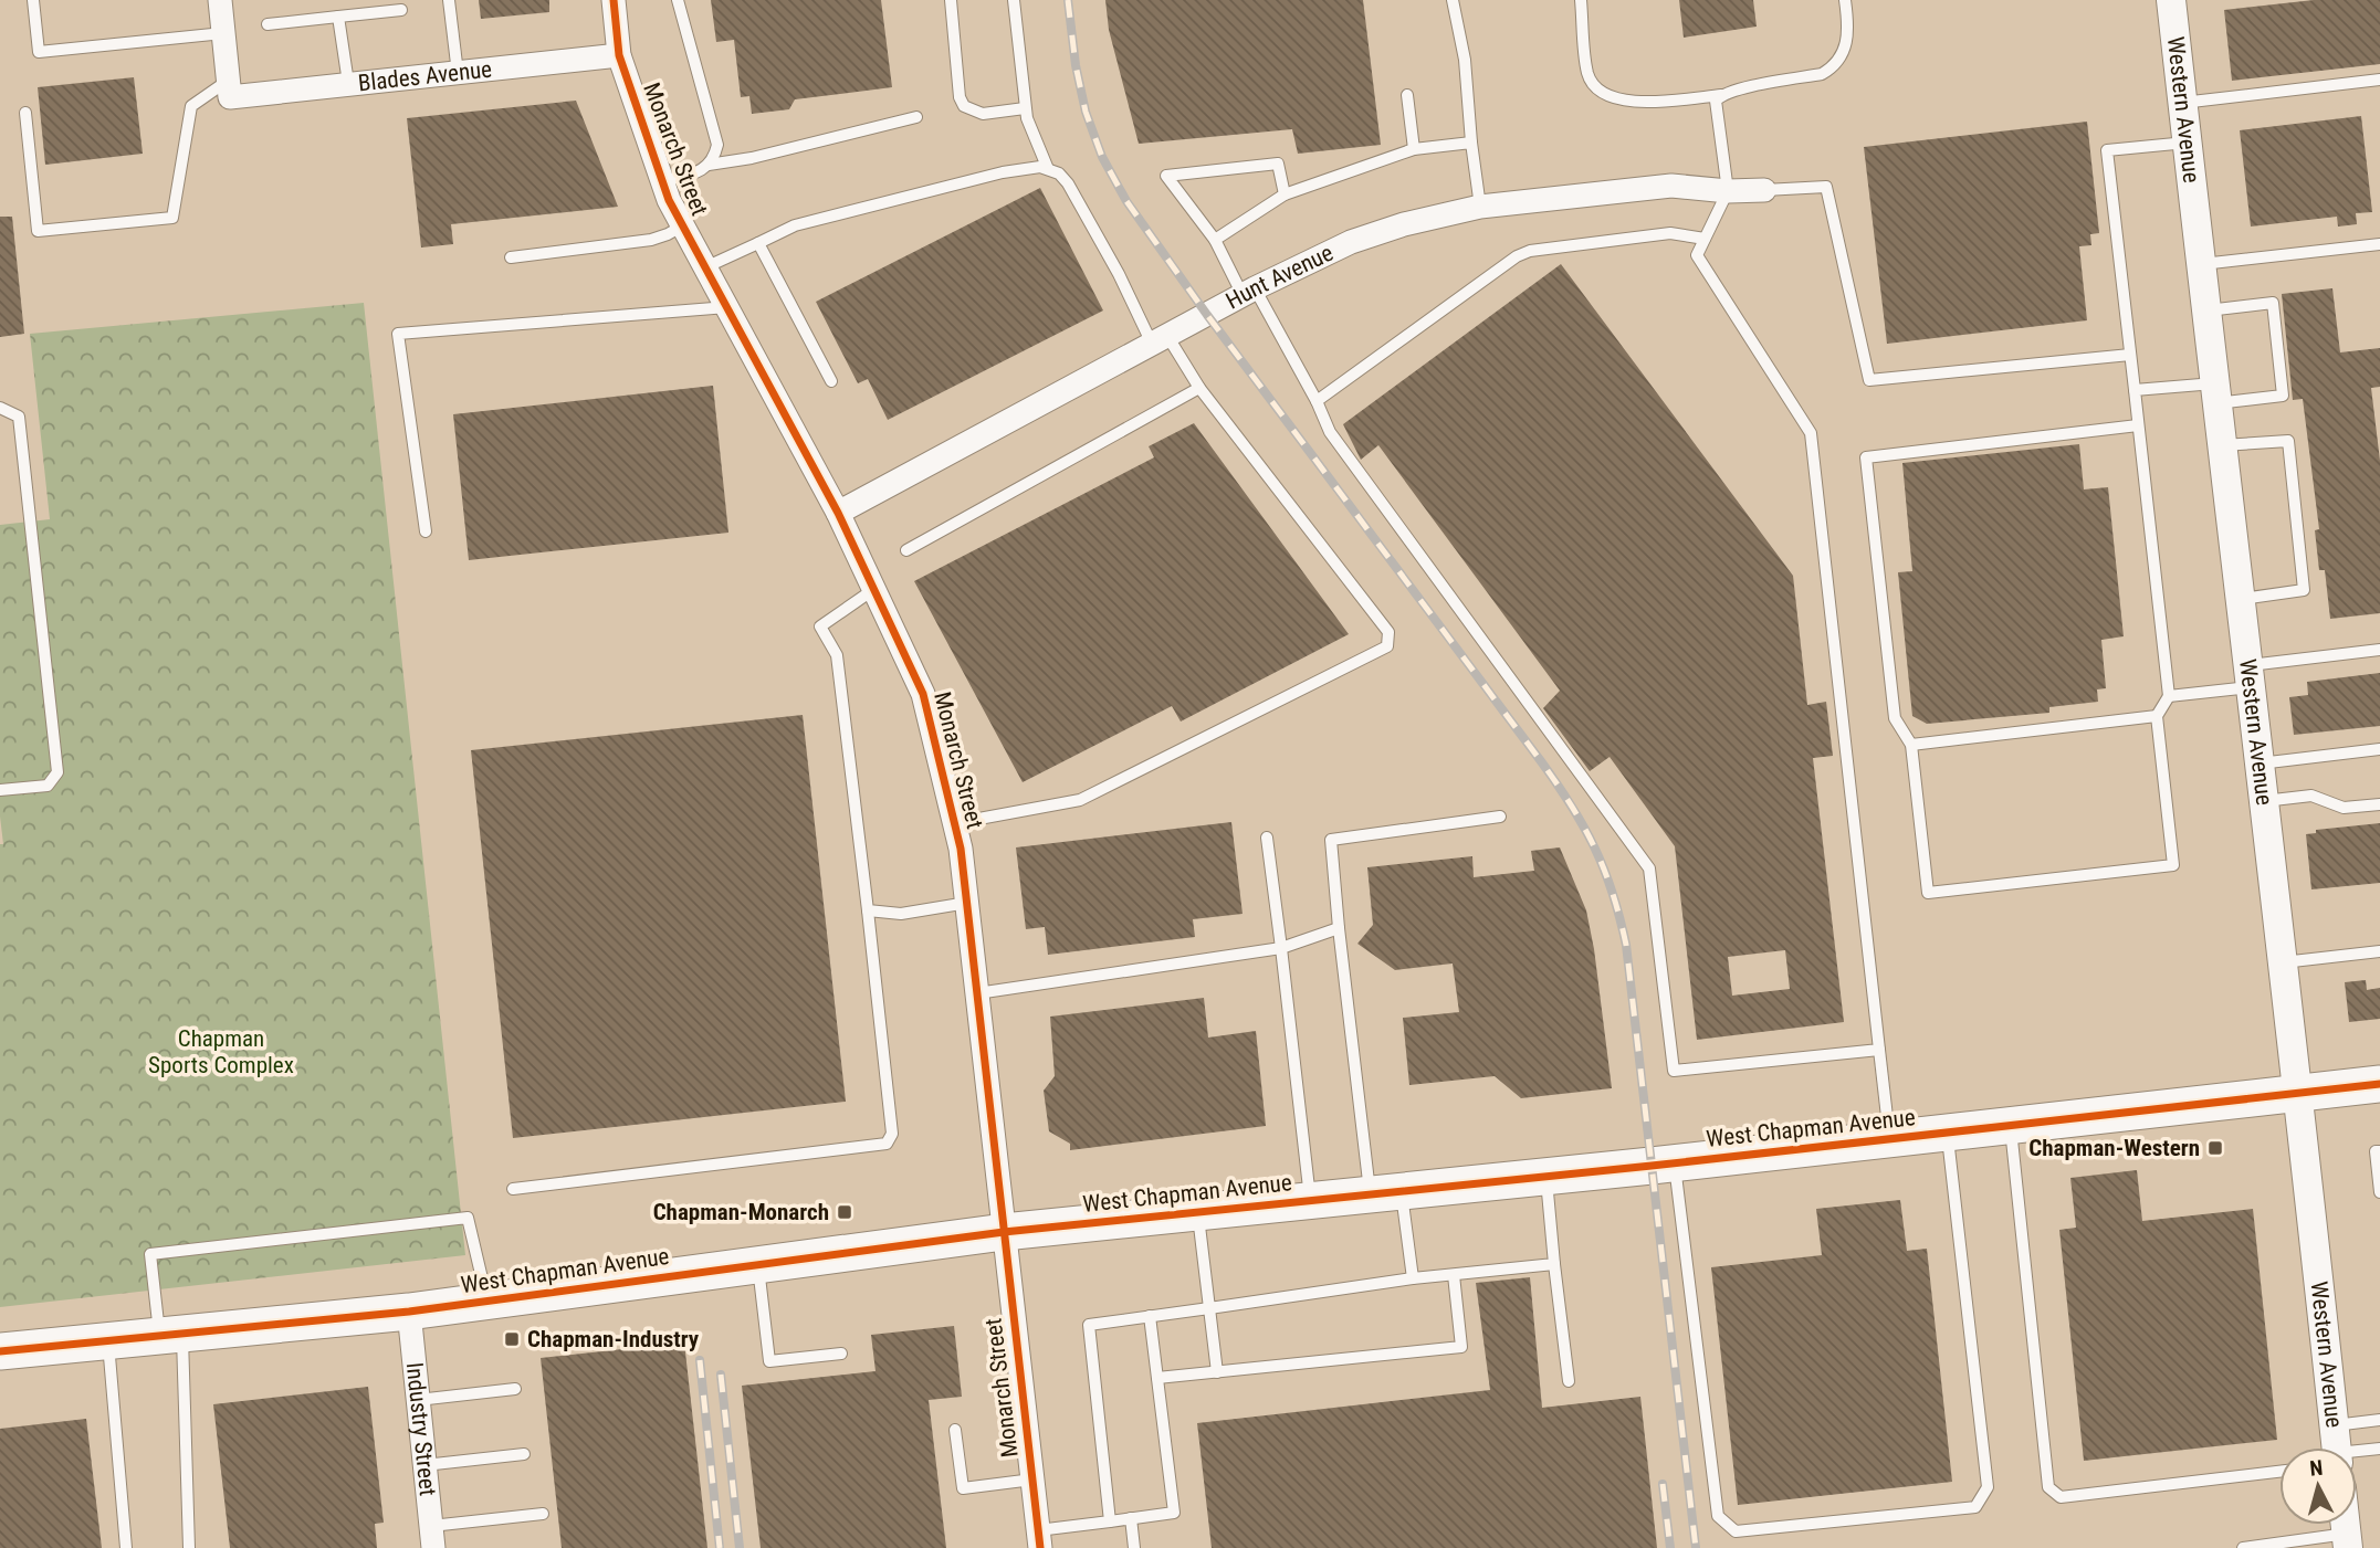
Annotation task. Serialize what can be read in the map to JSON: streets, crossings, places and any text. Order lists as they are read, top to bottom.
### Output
{
  "streets": {
    "main road": ["West Chapman Avenue"],
    "street": [
      "Blades Avenue",
      "Western Avenue",
      "Monarch Street",
      "Hunt Avenue",
      "Industry Street"
    ]
  },
  "crossings": [
    ["Blades Avenue", "Monarch Street"],
    ["Western Avenue", "West Chapman Avenue"],
    ["Monarch Street", "Hunt Avenue"],
    ["Monarch Street", "West Chapman Avenue"],
    ["West Chapman Avenue", "Industry Street"]
  ],
  "parks": ["Chapman Sports Complex"],
  "places": {
    "transit": ["Chapman-Western", "Chapman-Monarch", "Chapman-Industry"]
  },
  "north": "top"
}
